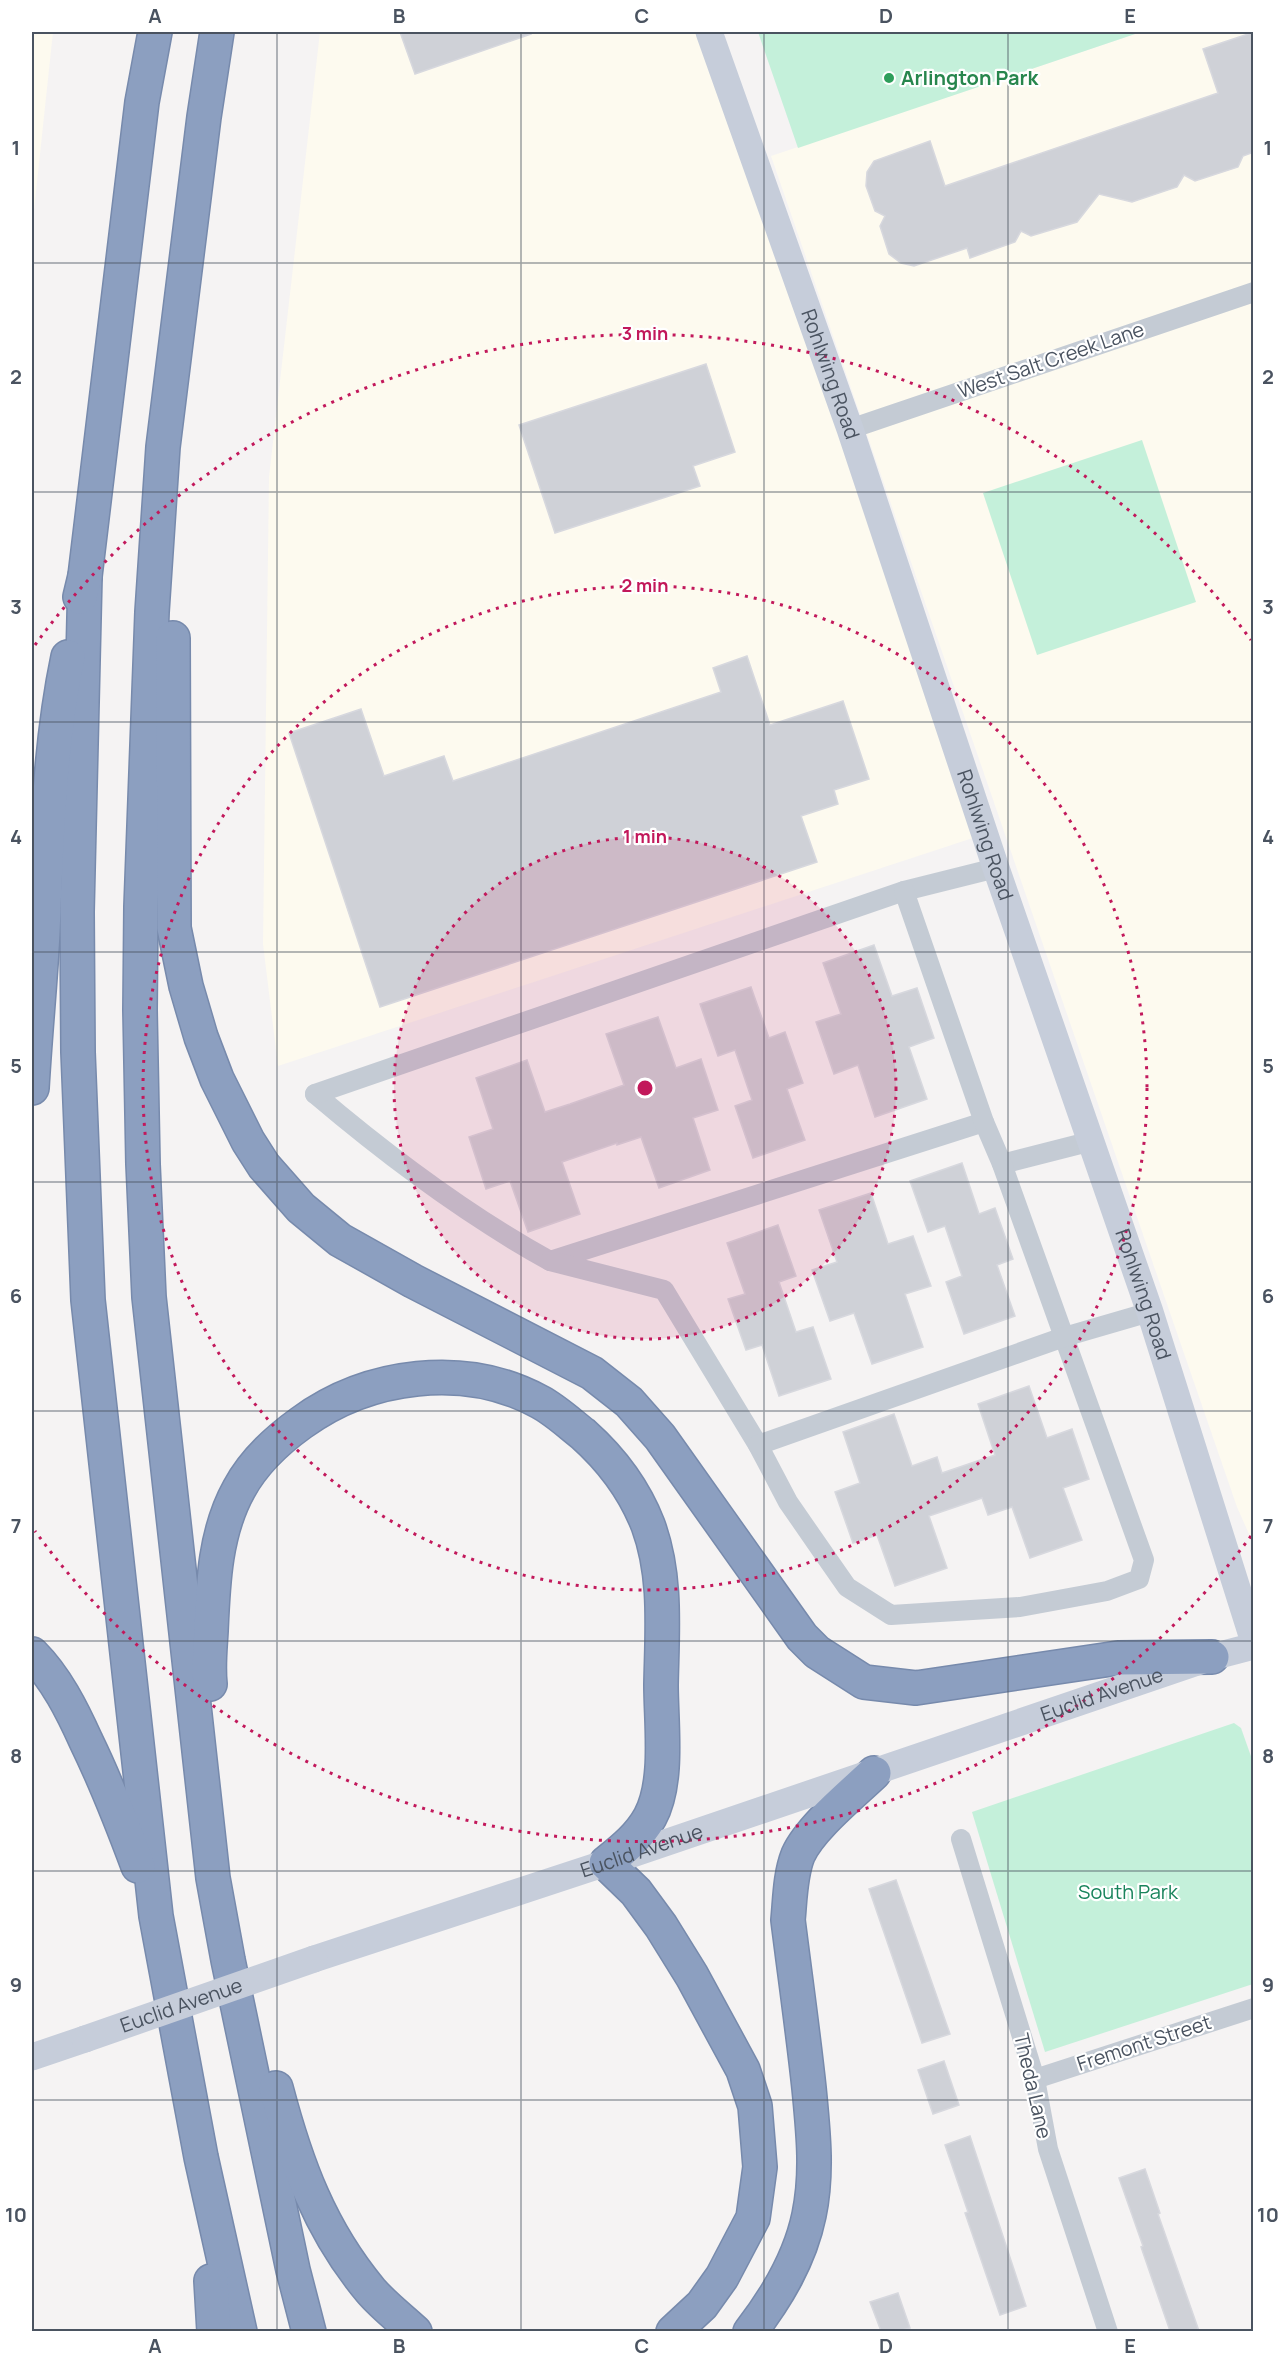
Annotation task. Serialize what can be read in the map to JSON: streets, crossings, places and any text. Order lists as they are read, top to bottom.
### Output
{
  "streets": {
    "main road": ["Rohlwing Road", "Euclid Avenue"],
    "street": ["West Salt Creek Lane", "Fremont Street", "Theda Lane"]
  },
  "crossings": [
    ["West Salt Creek Lane", "Rohlwing Road"],
    ["Rohlwing Road", "Euclid Avenue"],
    ["Fremont Street", "Theda Lane"]
  ],
  "parks": ["South Park"],
  "places": ["Arlington Park"],
  "grid": {
    "columns": [
      "A",
      "B",
      "C",
      "D",
      "E"
    ],
    "rows": [
      "1",
      "2",
      "3",
      "4",
      "5",
      "6",
      "7",
      "8",
      "9",
      "10"
    ]
  },
  "rings": ["3 min", "2 min", "1 min"]
}
